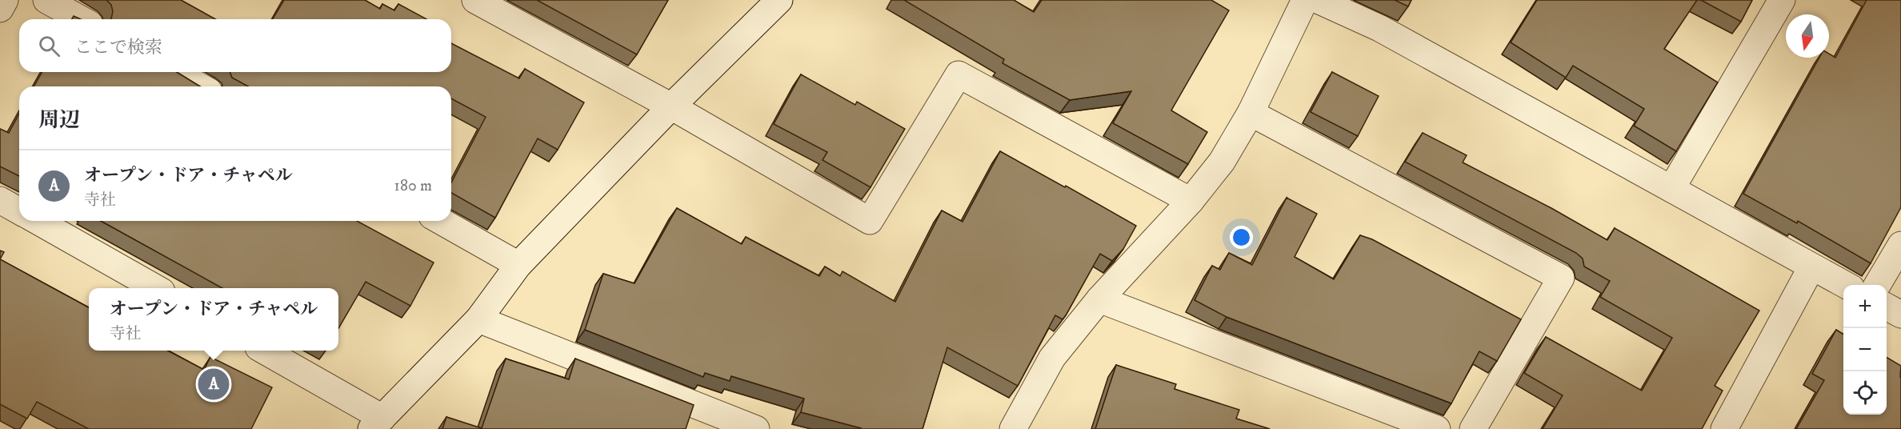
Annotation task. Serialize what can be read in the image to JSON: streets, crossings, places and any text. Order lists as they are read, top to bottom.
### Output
{
  "north": "bottom",
  "page": {
    "search": "ここで検索",
    "heading": "周辺",
    "list": [
      {
        "mark": "A",
        "name": "オープン・ドア・チャペル",
        "note": "寺社",
        "value": "180 m"
      }
    ],
    "map_buttons": ["+", "−"],
    "popup": ["オープン・ドア・チャペル", "寺社"],
    "pins": "A"
  }
}
